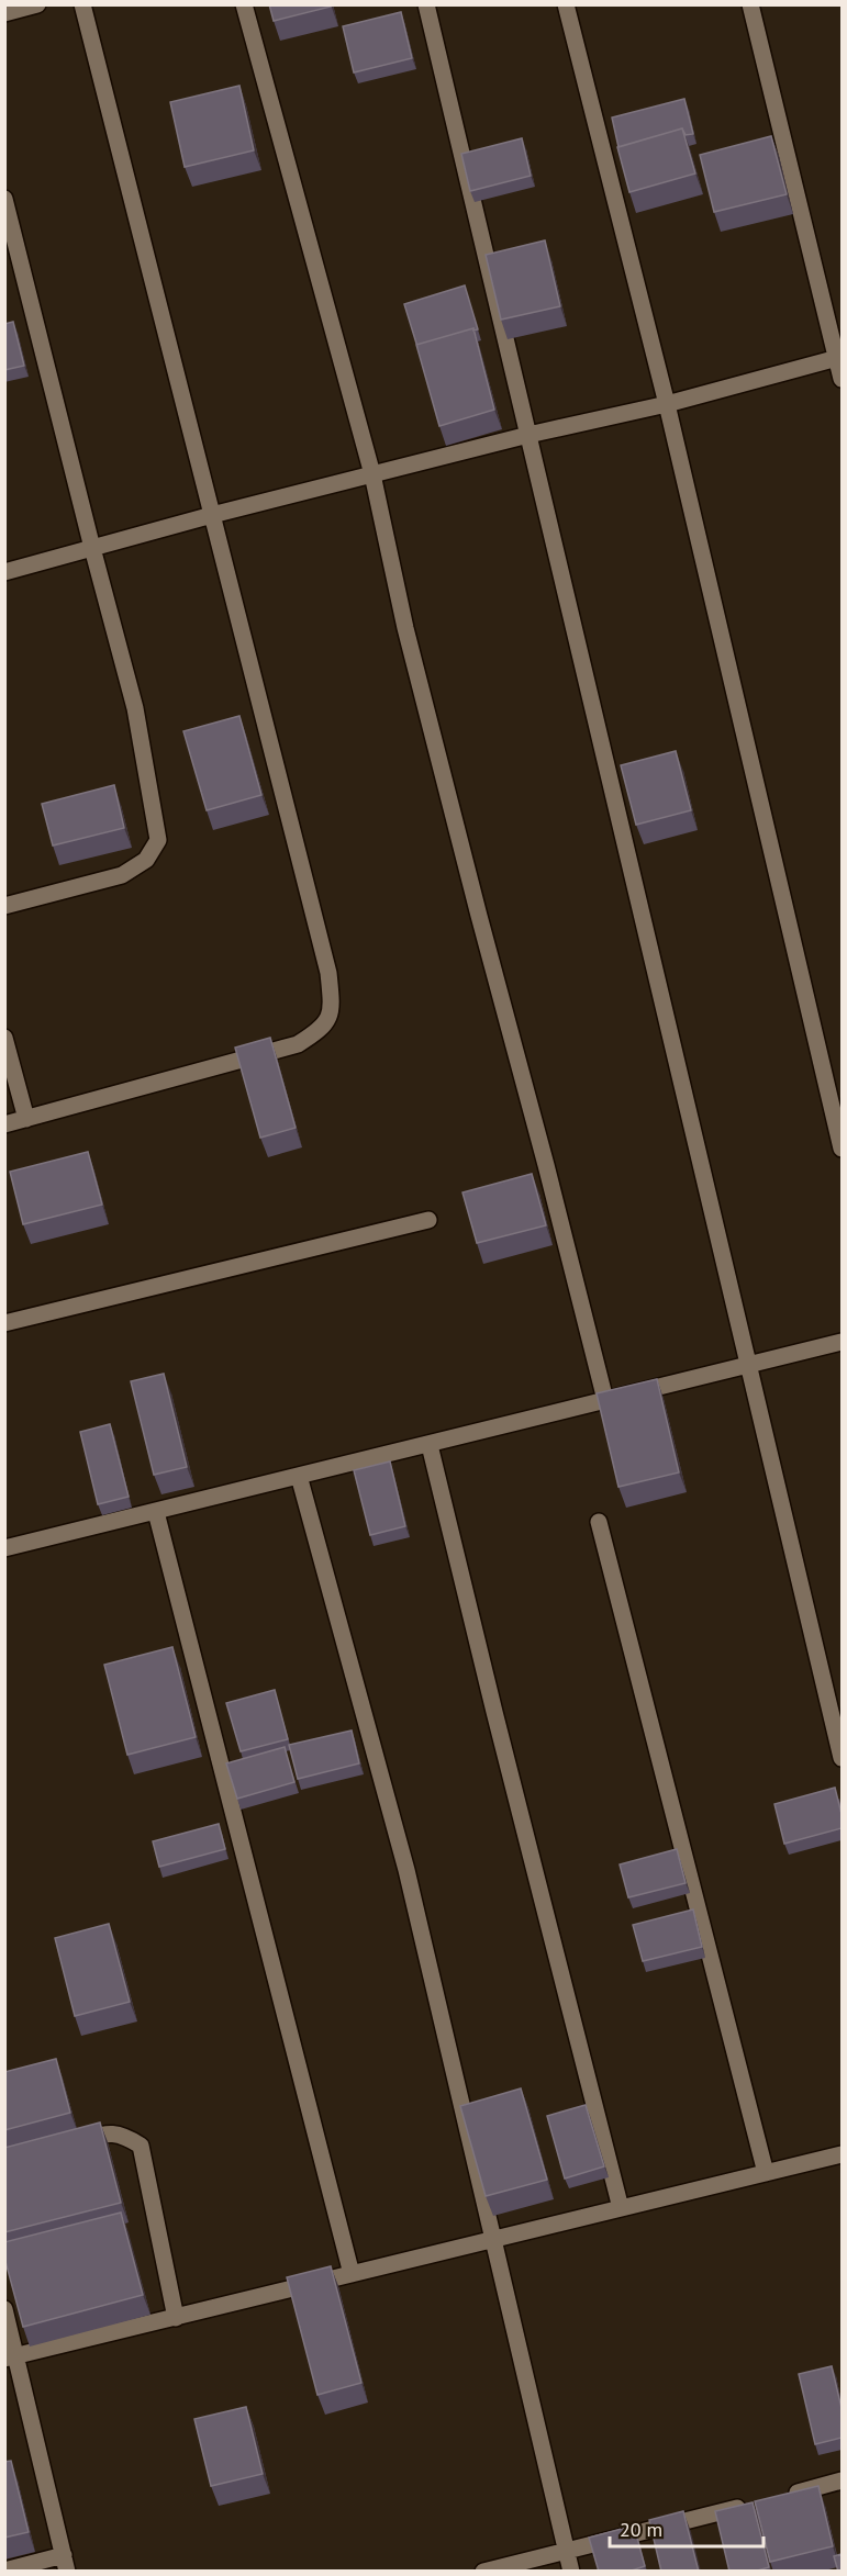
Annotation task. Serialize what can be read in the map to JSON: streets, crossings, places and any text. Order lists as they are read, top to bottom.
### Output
{
  "scale_bar": "20 m"
}
